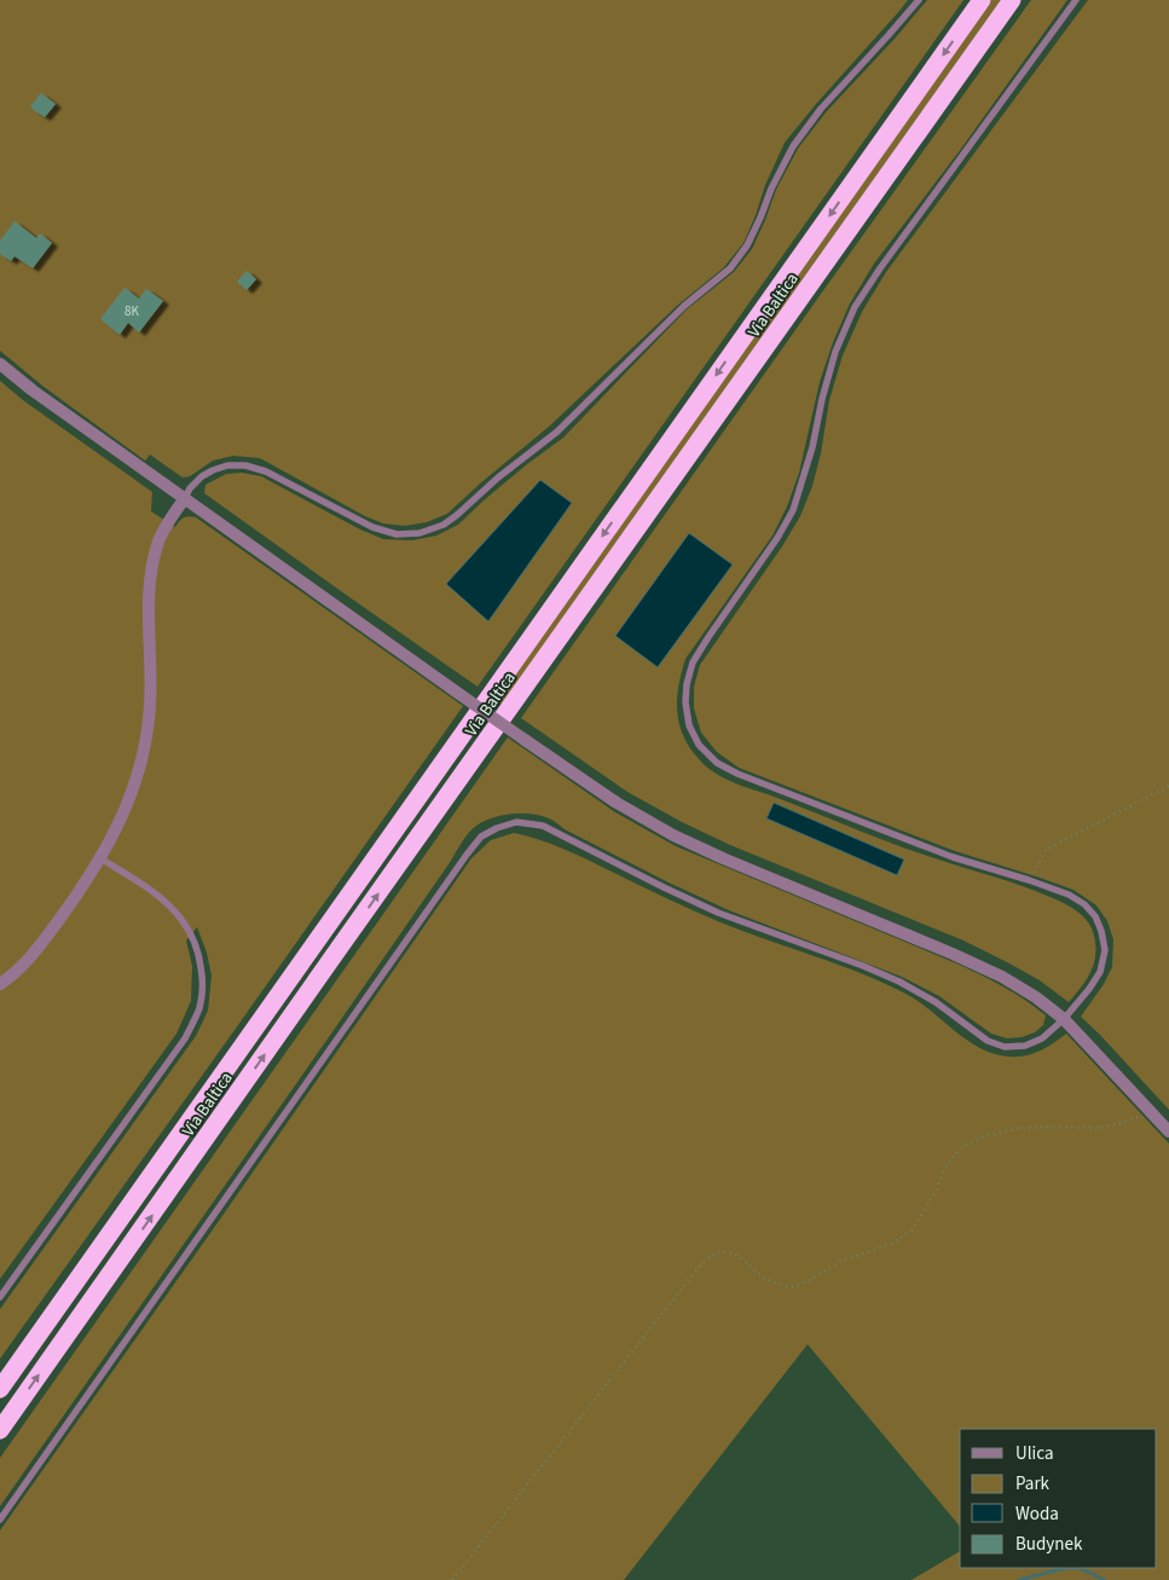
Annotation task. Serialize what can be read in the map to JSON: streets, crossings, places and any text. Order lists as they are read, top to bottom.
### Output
{
  "streets": {
    "highway": ["Via Baltica"]
  },
  "house_numbers": ["8K"],
  "legend": [
    "Ulica",
    "Park",
    "Woda",
    "Budynek"
  ]
}
